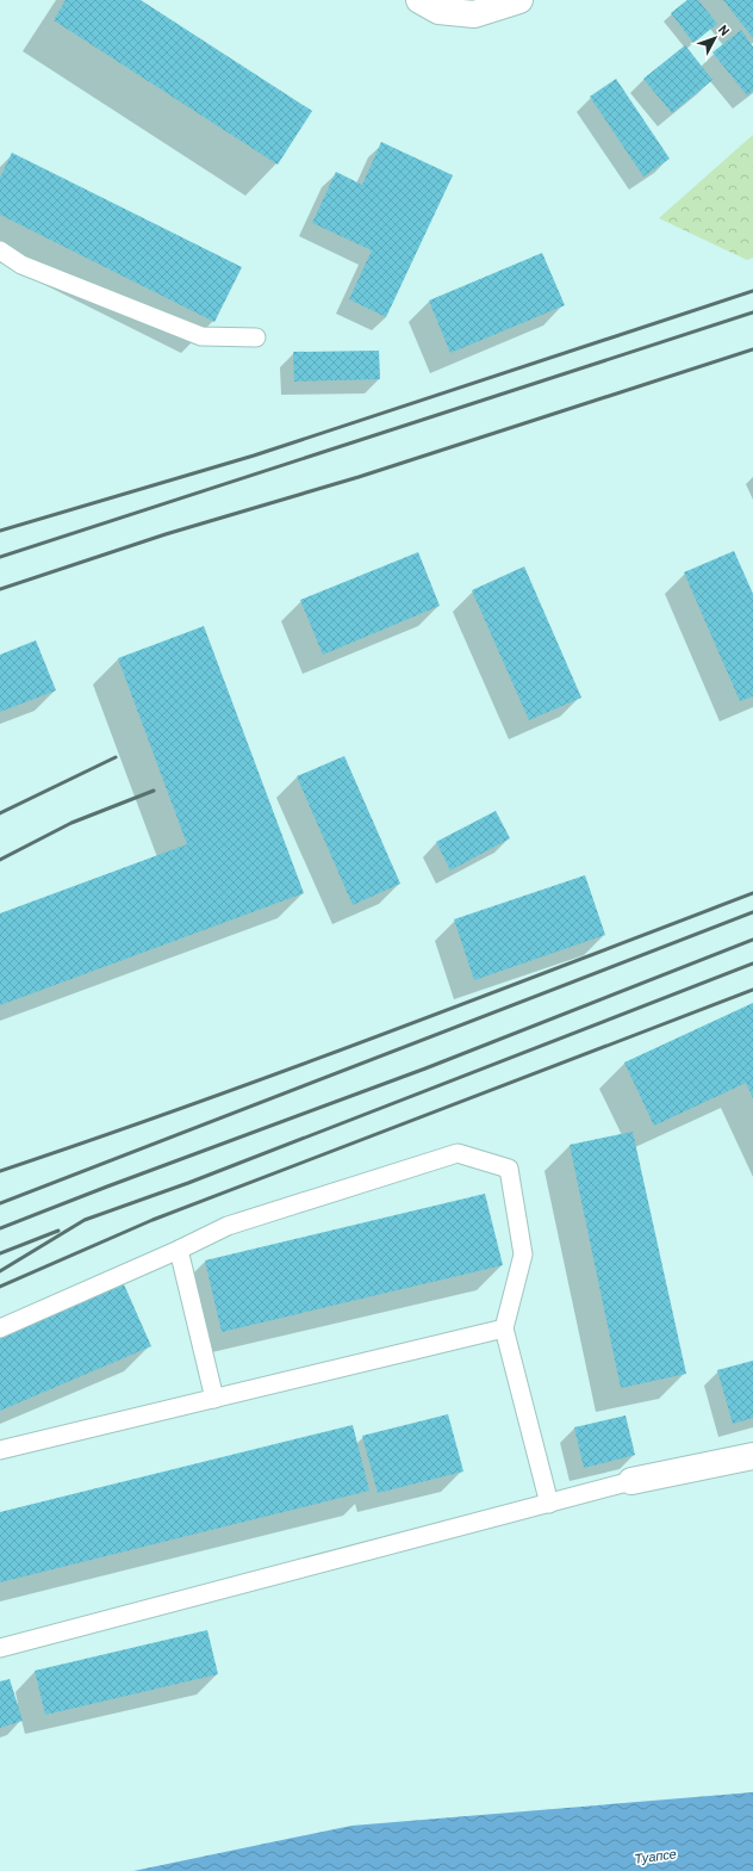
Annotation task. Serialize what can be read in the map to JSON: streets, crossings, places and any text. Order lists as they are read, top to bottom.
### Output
{
  "water": ["Туапсе"],
  "north": "top right"
}
